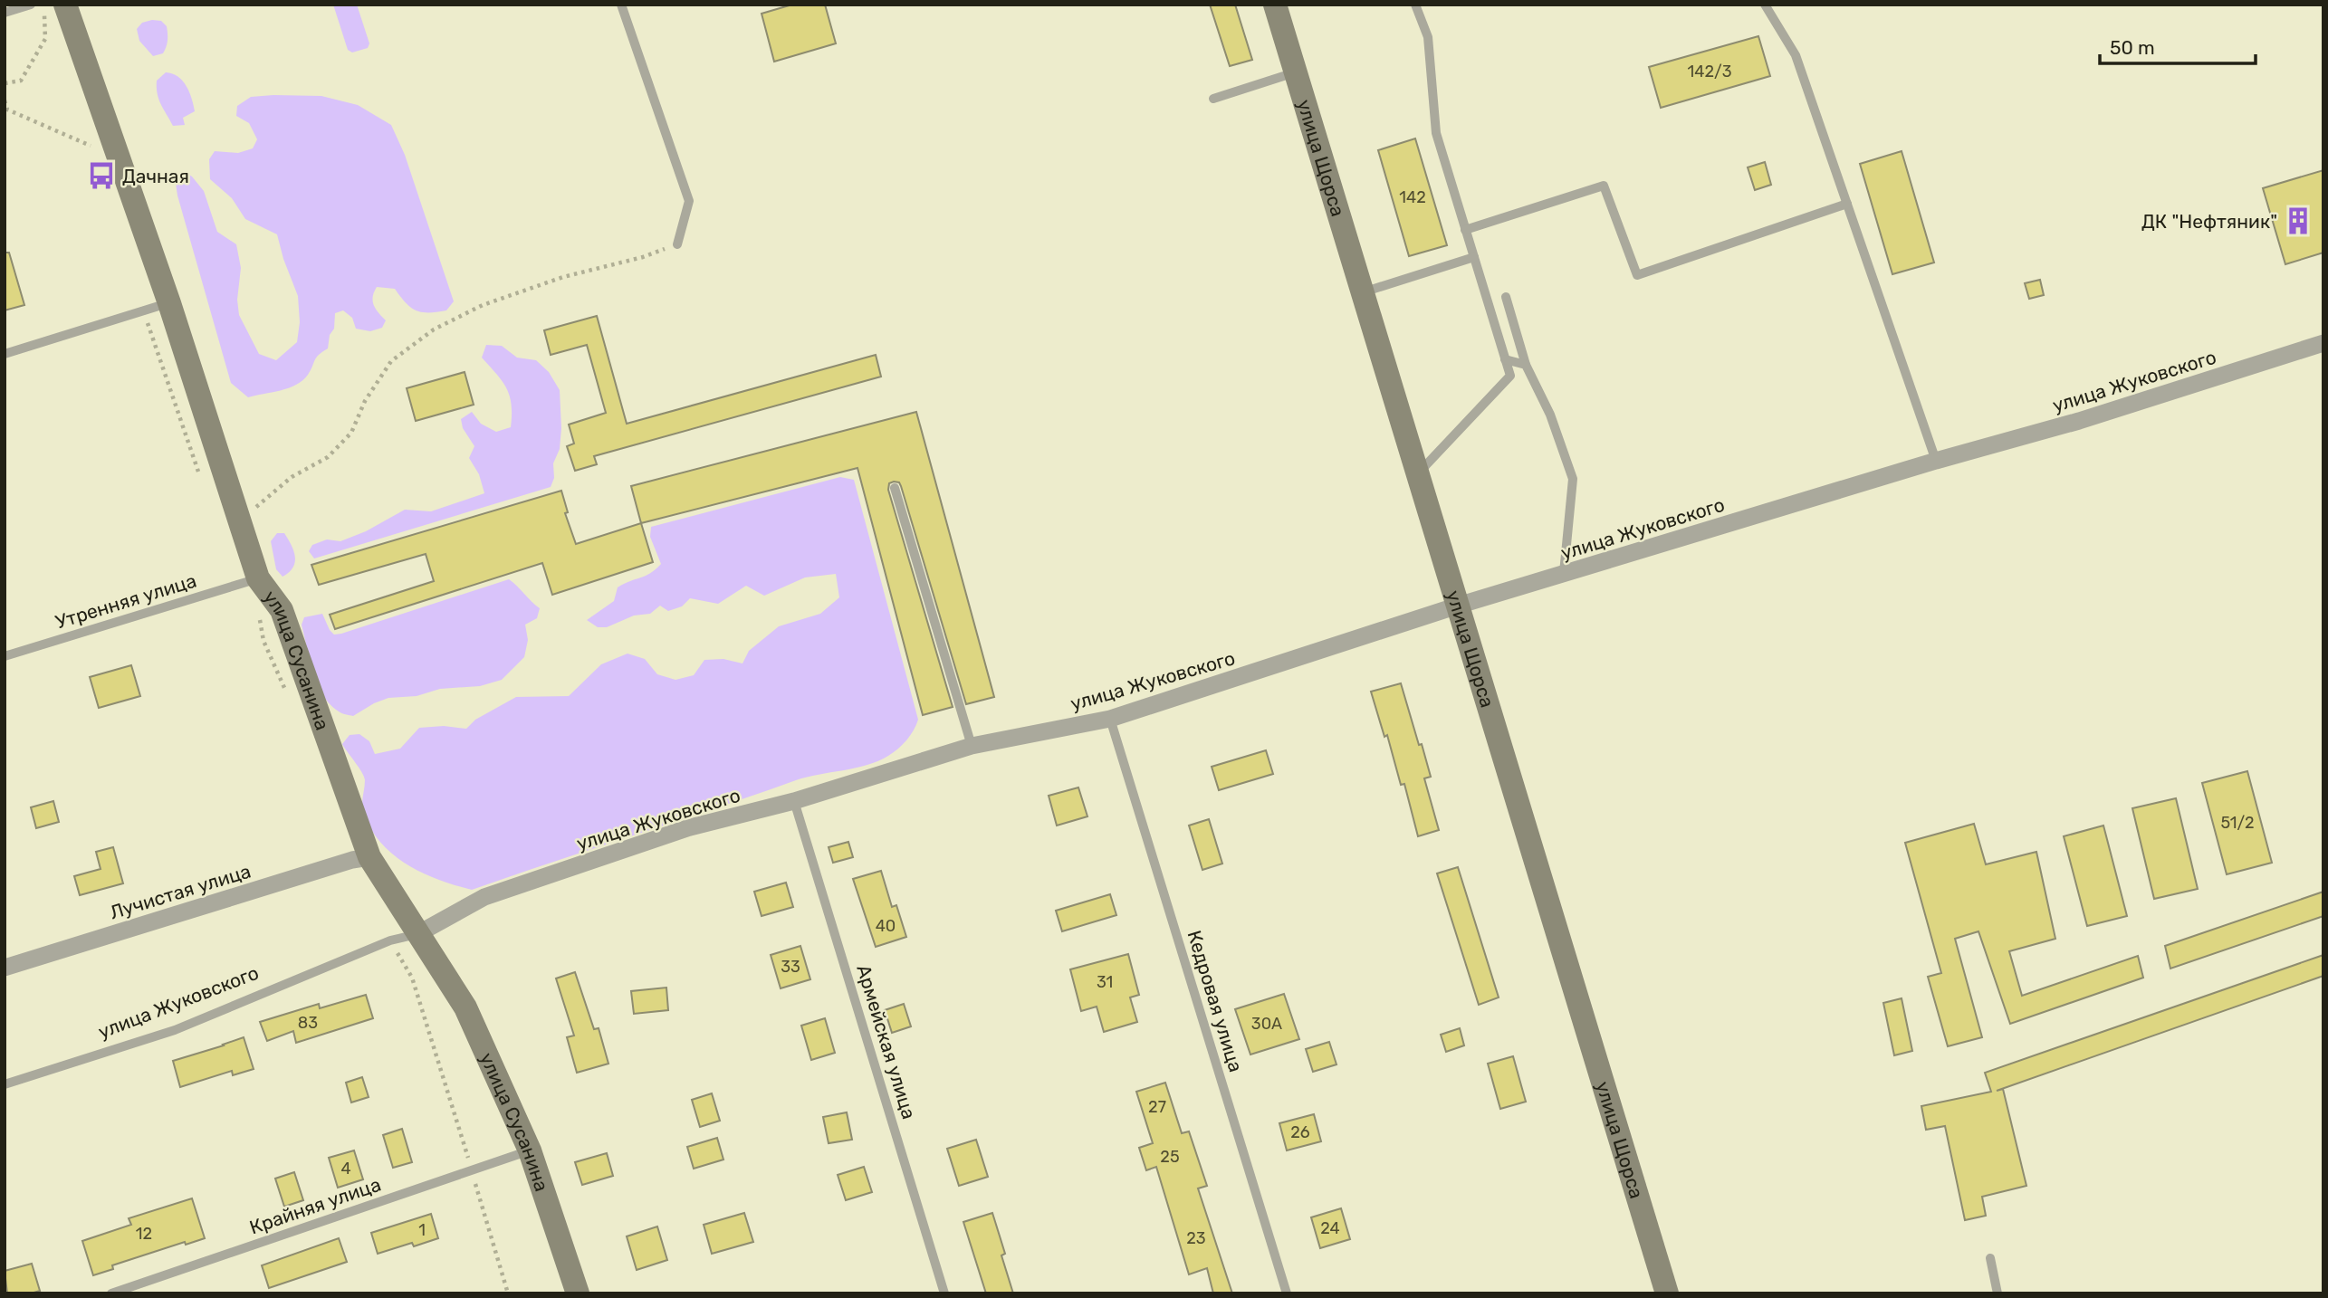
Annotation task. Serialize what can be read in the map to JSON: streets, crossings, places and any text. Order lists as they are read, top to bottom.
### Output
{
  "streets": {
    "street": [
      "улица Щорса",
      "улица Жуковского",
      "улица Сусанина",
      "Лучистая улица"
    ],
    "lane": [
      "Утренняя улица",
      "Кедровая улица",
      "Армейская улица",
      "Крайняя улица"
    ]
  },
  "crossings": [
    ["улица Щорса", "улица Жуковского"],
    ["улица Жуковского", "улица Сусанина"],
    ["улица Жуковского", "Кедровая улица"],
    ["улица Жуковского", "Армейская улица"],
    ["Утренняя улица", "улица Сусанина"],
    ["улица Сусанина", "Лучистая улица"],
    ["улица Сусанина", "Крайняя улица"]
  ],
  "places": {
    "bus stop": ["Дачная"],
    "building": ["ДК \"Нефтяник\""]
  },
  "house_numbers": [
    "142/3",
    "142",
    "51/2",
    "40",
    "33",
    "31",
    "83",
    "30А",
    "27",
    "26",
    "25",
    "4",
    "24",
    "1",
    "12",
    "23"
  ],
  "scale_bar": "50 m"
}
